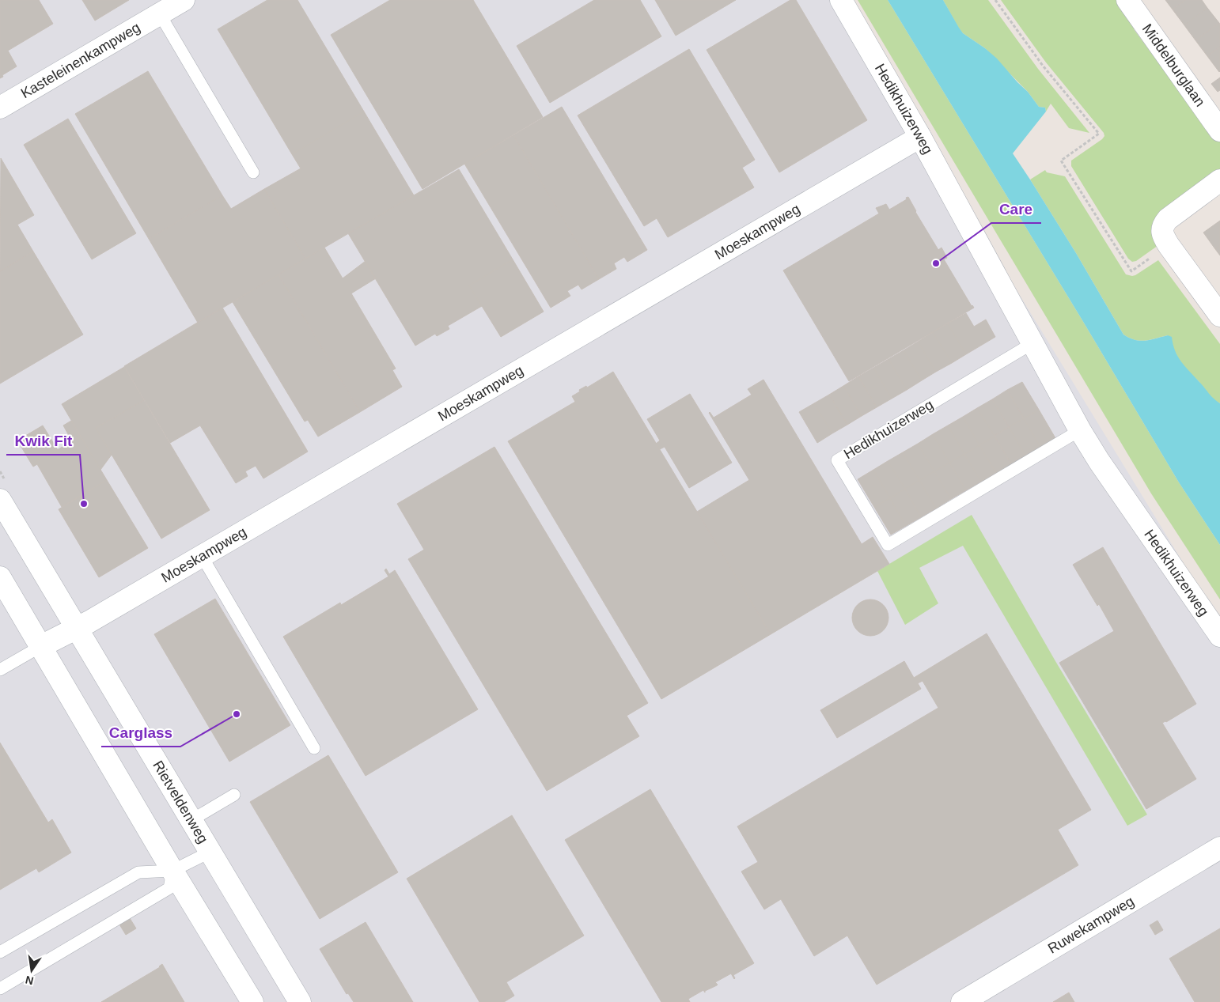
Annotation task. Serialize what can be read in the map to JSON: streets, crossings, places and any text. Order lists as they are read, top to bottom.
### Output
{
  "streets": {
    "street": [
      "Kasteleinenkampweg",
      "Middelburglaan",
      "Hedikhuizerweg",
      "Moeskampweg",
      "Rietveldenweg",
      "Ruwekampweg"
    ]
  },
  "crossings": [
    ["Hedikhuizerweg", "Moeskampweg"],
    ["Moeskampweg", "Rietveldenweg"]
  ],
  "places": ["Care", "Kwik Fit", "Carglass"],
  "north": "bottom"
}
